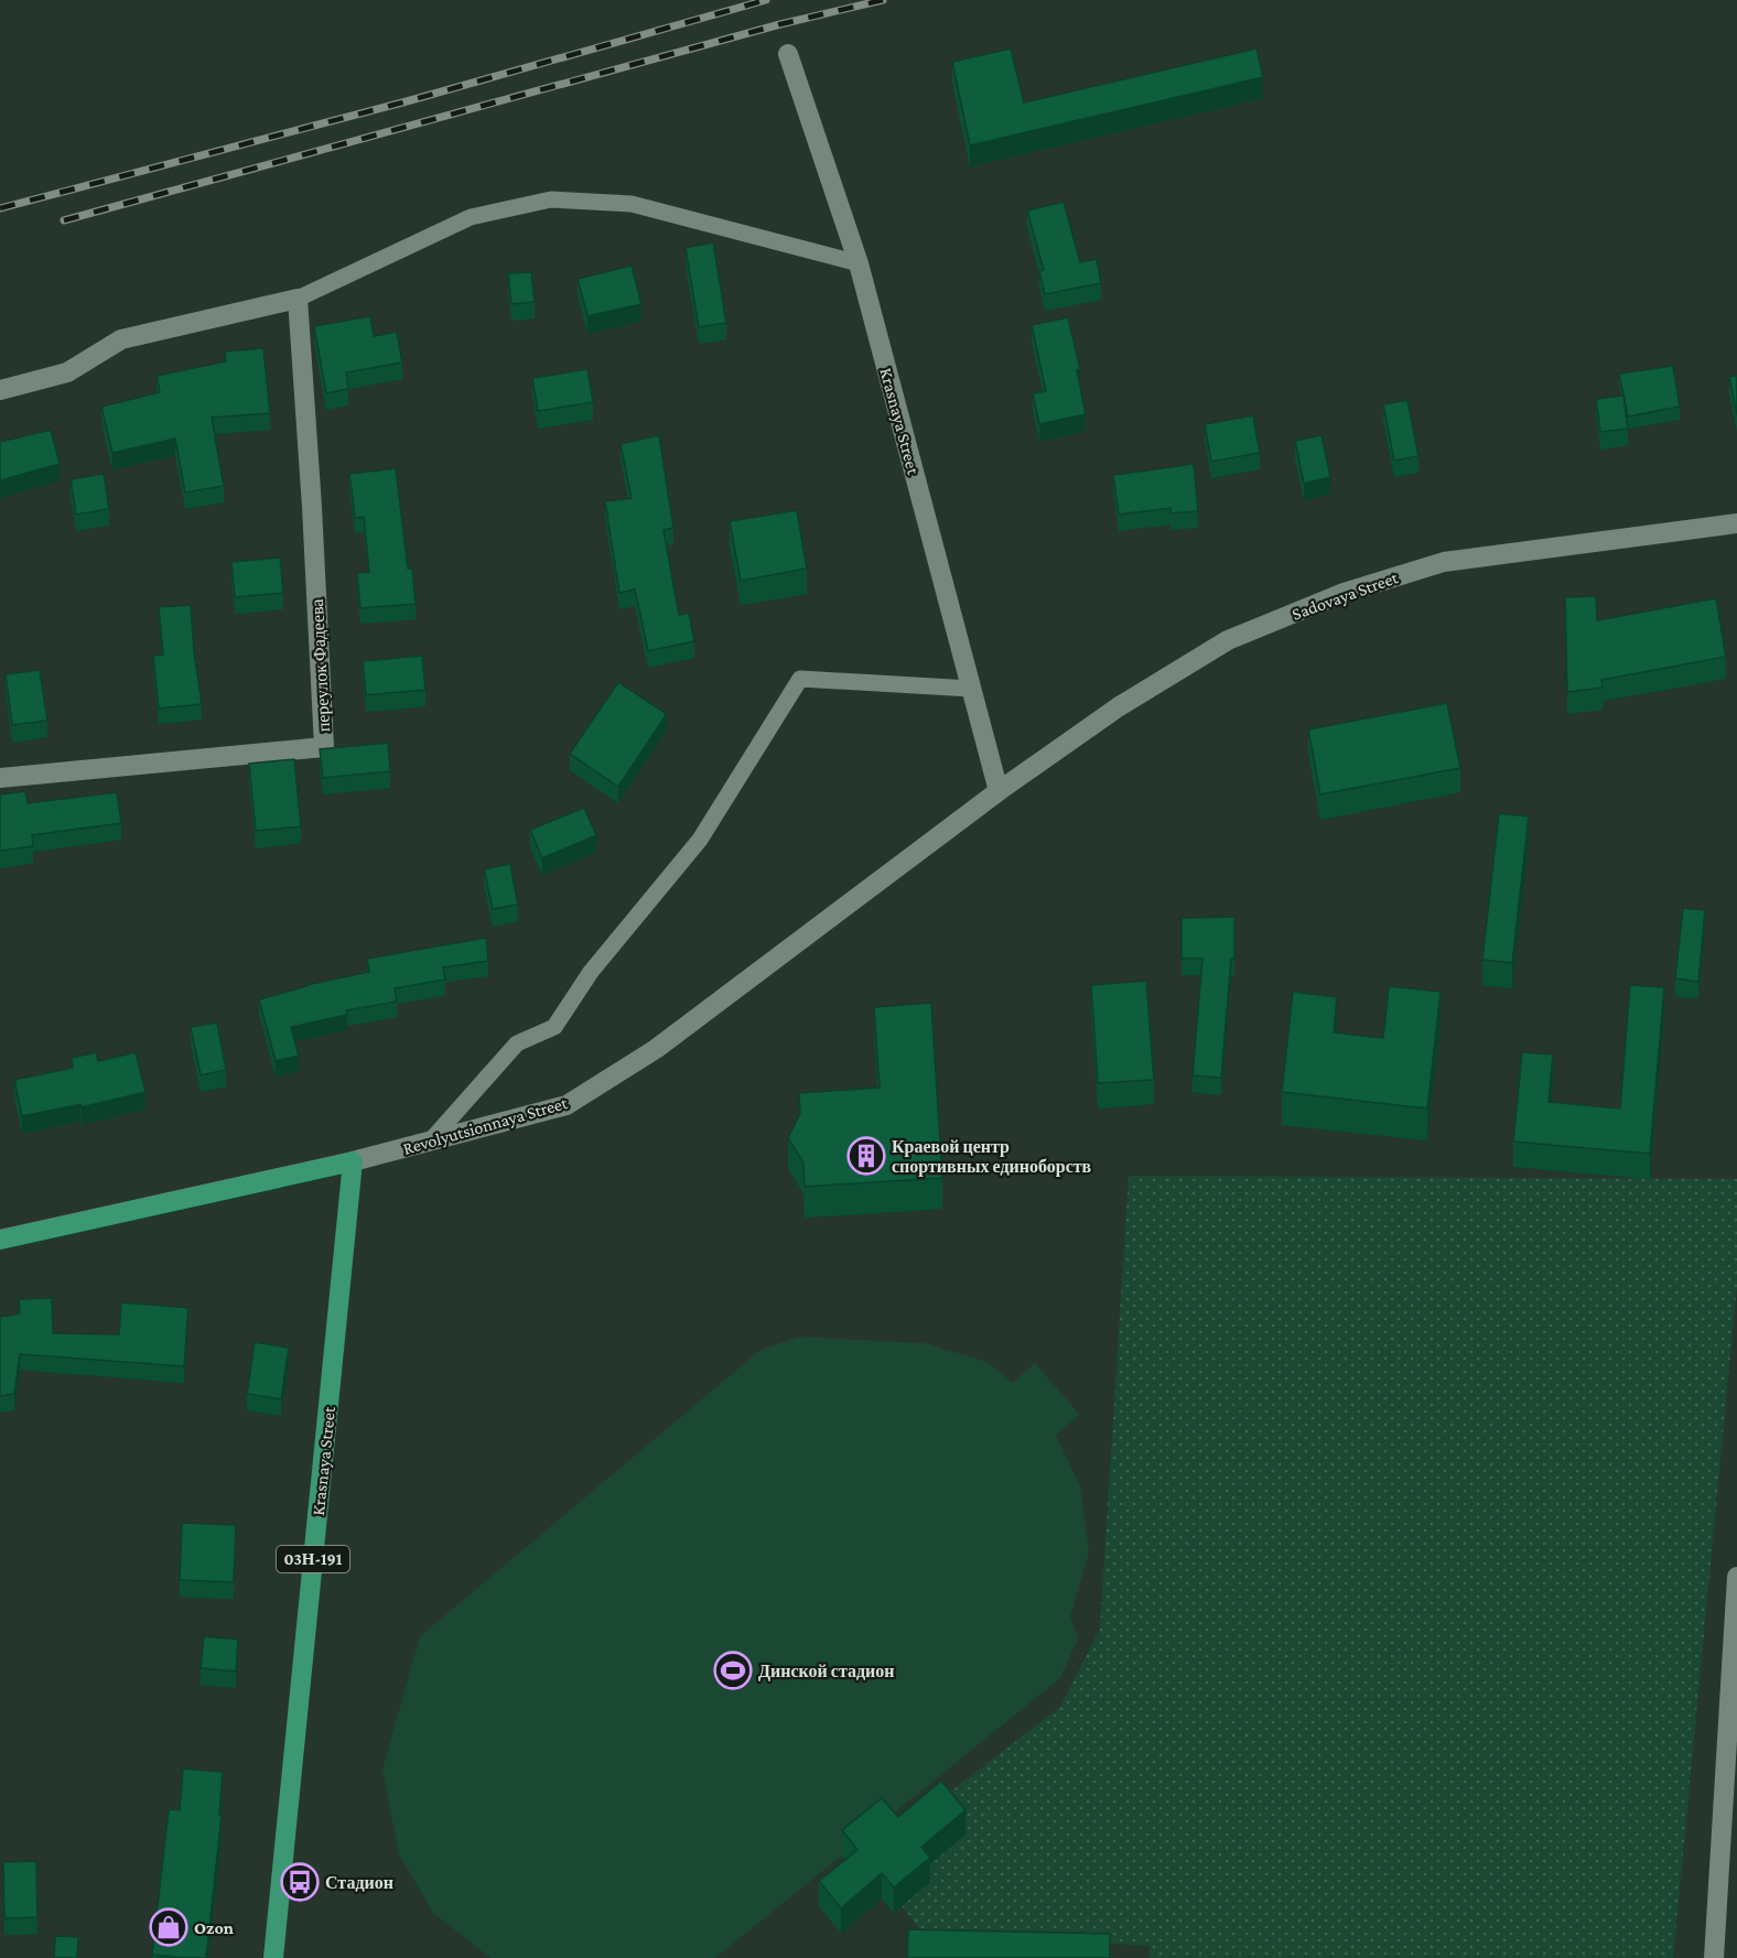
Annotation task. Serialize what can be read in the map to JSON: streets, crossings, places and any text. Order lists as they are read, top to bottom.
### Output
{
  "streets": {
    "main road": ["Krasnaya Street", "Revolyutsionnaya Street", "03Н-191"],
    "street": ["Sadovaya Street", "переулок Фадеева"]
  },
  "crossings": [
    ["Krasnaya Street", "Sadovaya Street"],
    ["Krasnaya Street", "Revolyutsionnaya Street"],
    ["Sadovaya Street", "Revolyutsionnaya Street"]
  ],
  "places": {
    "building": ["Краевой центр спортивных единоборств"],
    "sports": ["Динской стадион"],
    "bus stop": ["Стадион"],
    "shop": ["Ozon"]
  }
}
